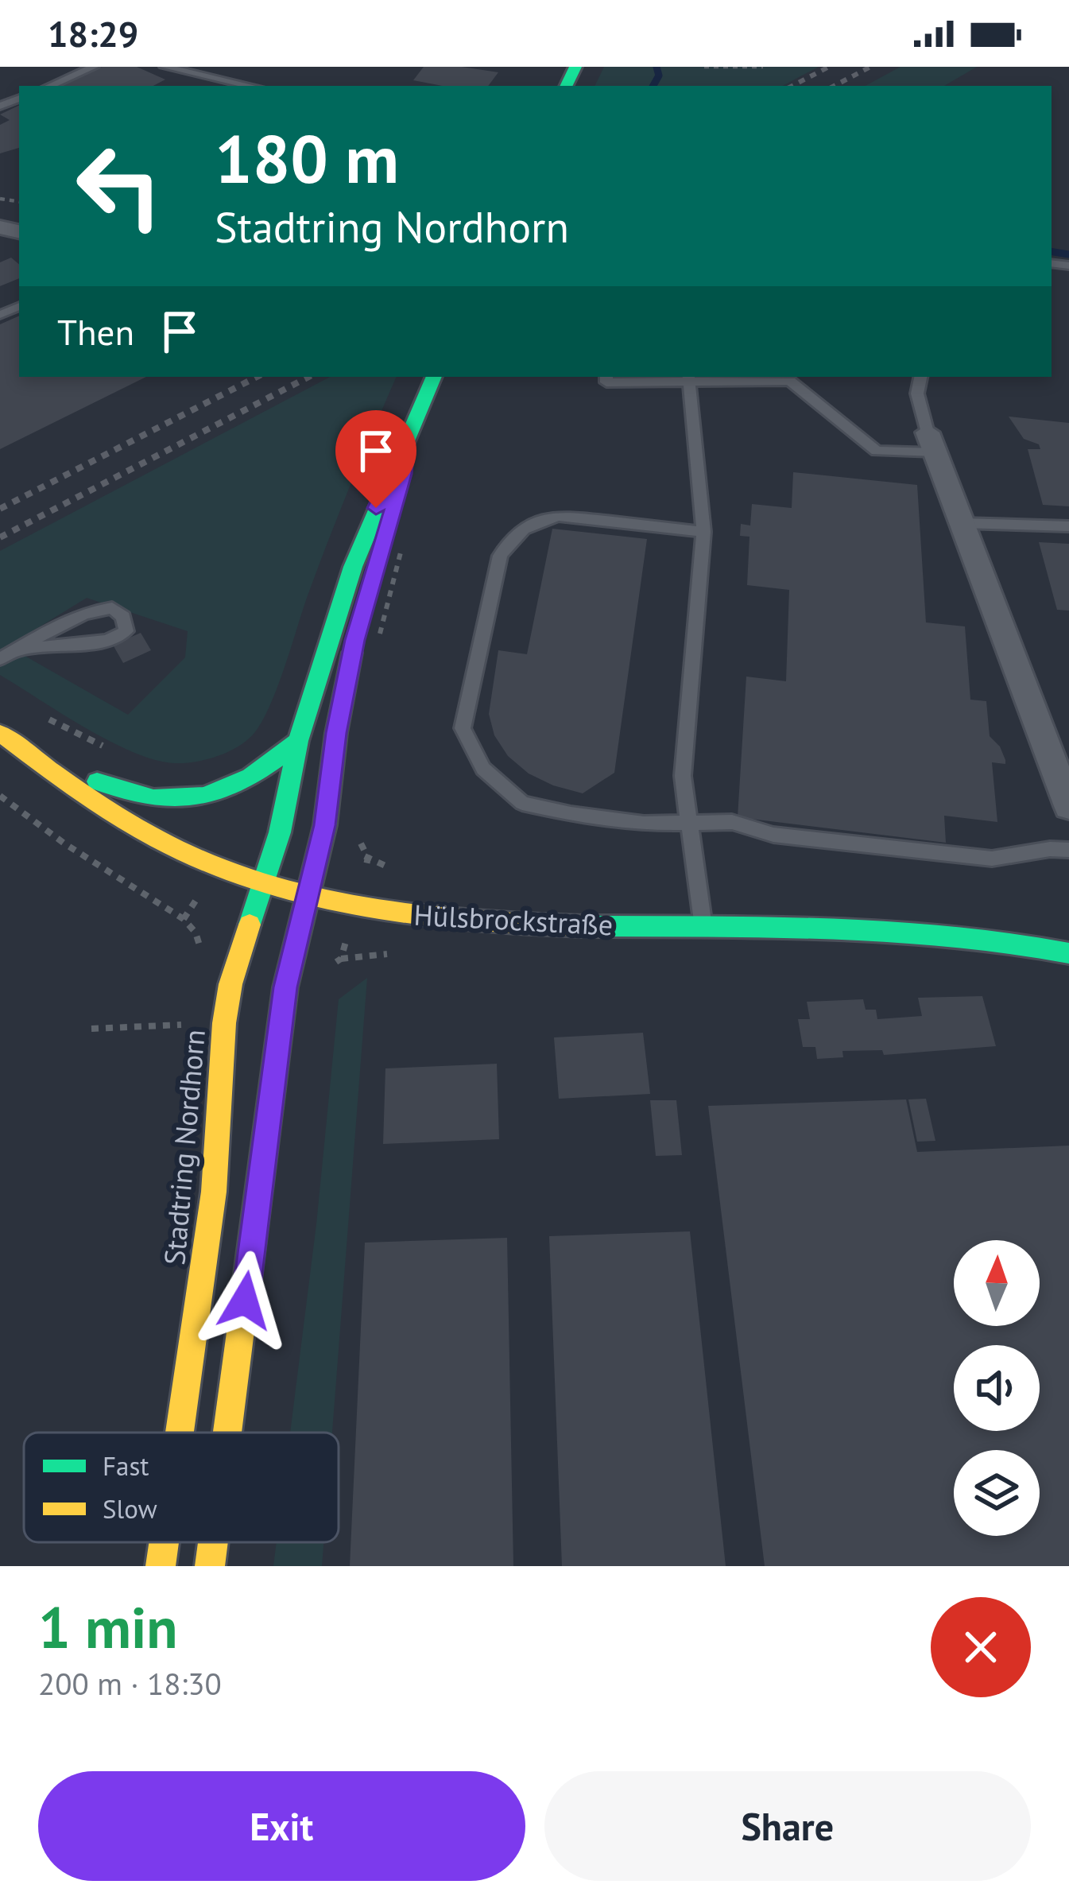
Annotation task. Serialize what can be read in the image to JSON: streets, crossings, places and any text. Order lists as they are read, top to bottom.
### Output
{
  "streets": {
    "main road": ["Hülsbrockstraße", "Stadtring Nordhorn"]
  },
  "crossings": [
    ["Hülsbrockstraße", "Stadtring Nordhorn"]
  ],
  "legend": ["Fast", "Slow"],
  "north": "top",
  "page": {
    "status": "18:29",
    "turn": ["180 m", "Stadtring Nordhorn"],
    "then": "Then",
    "heading": ["1 min", "200 m · 18:30"],
    "buttons": ["Exit", "Share"]
  }
}
